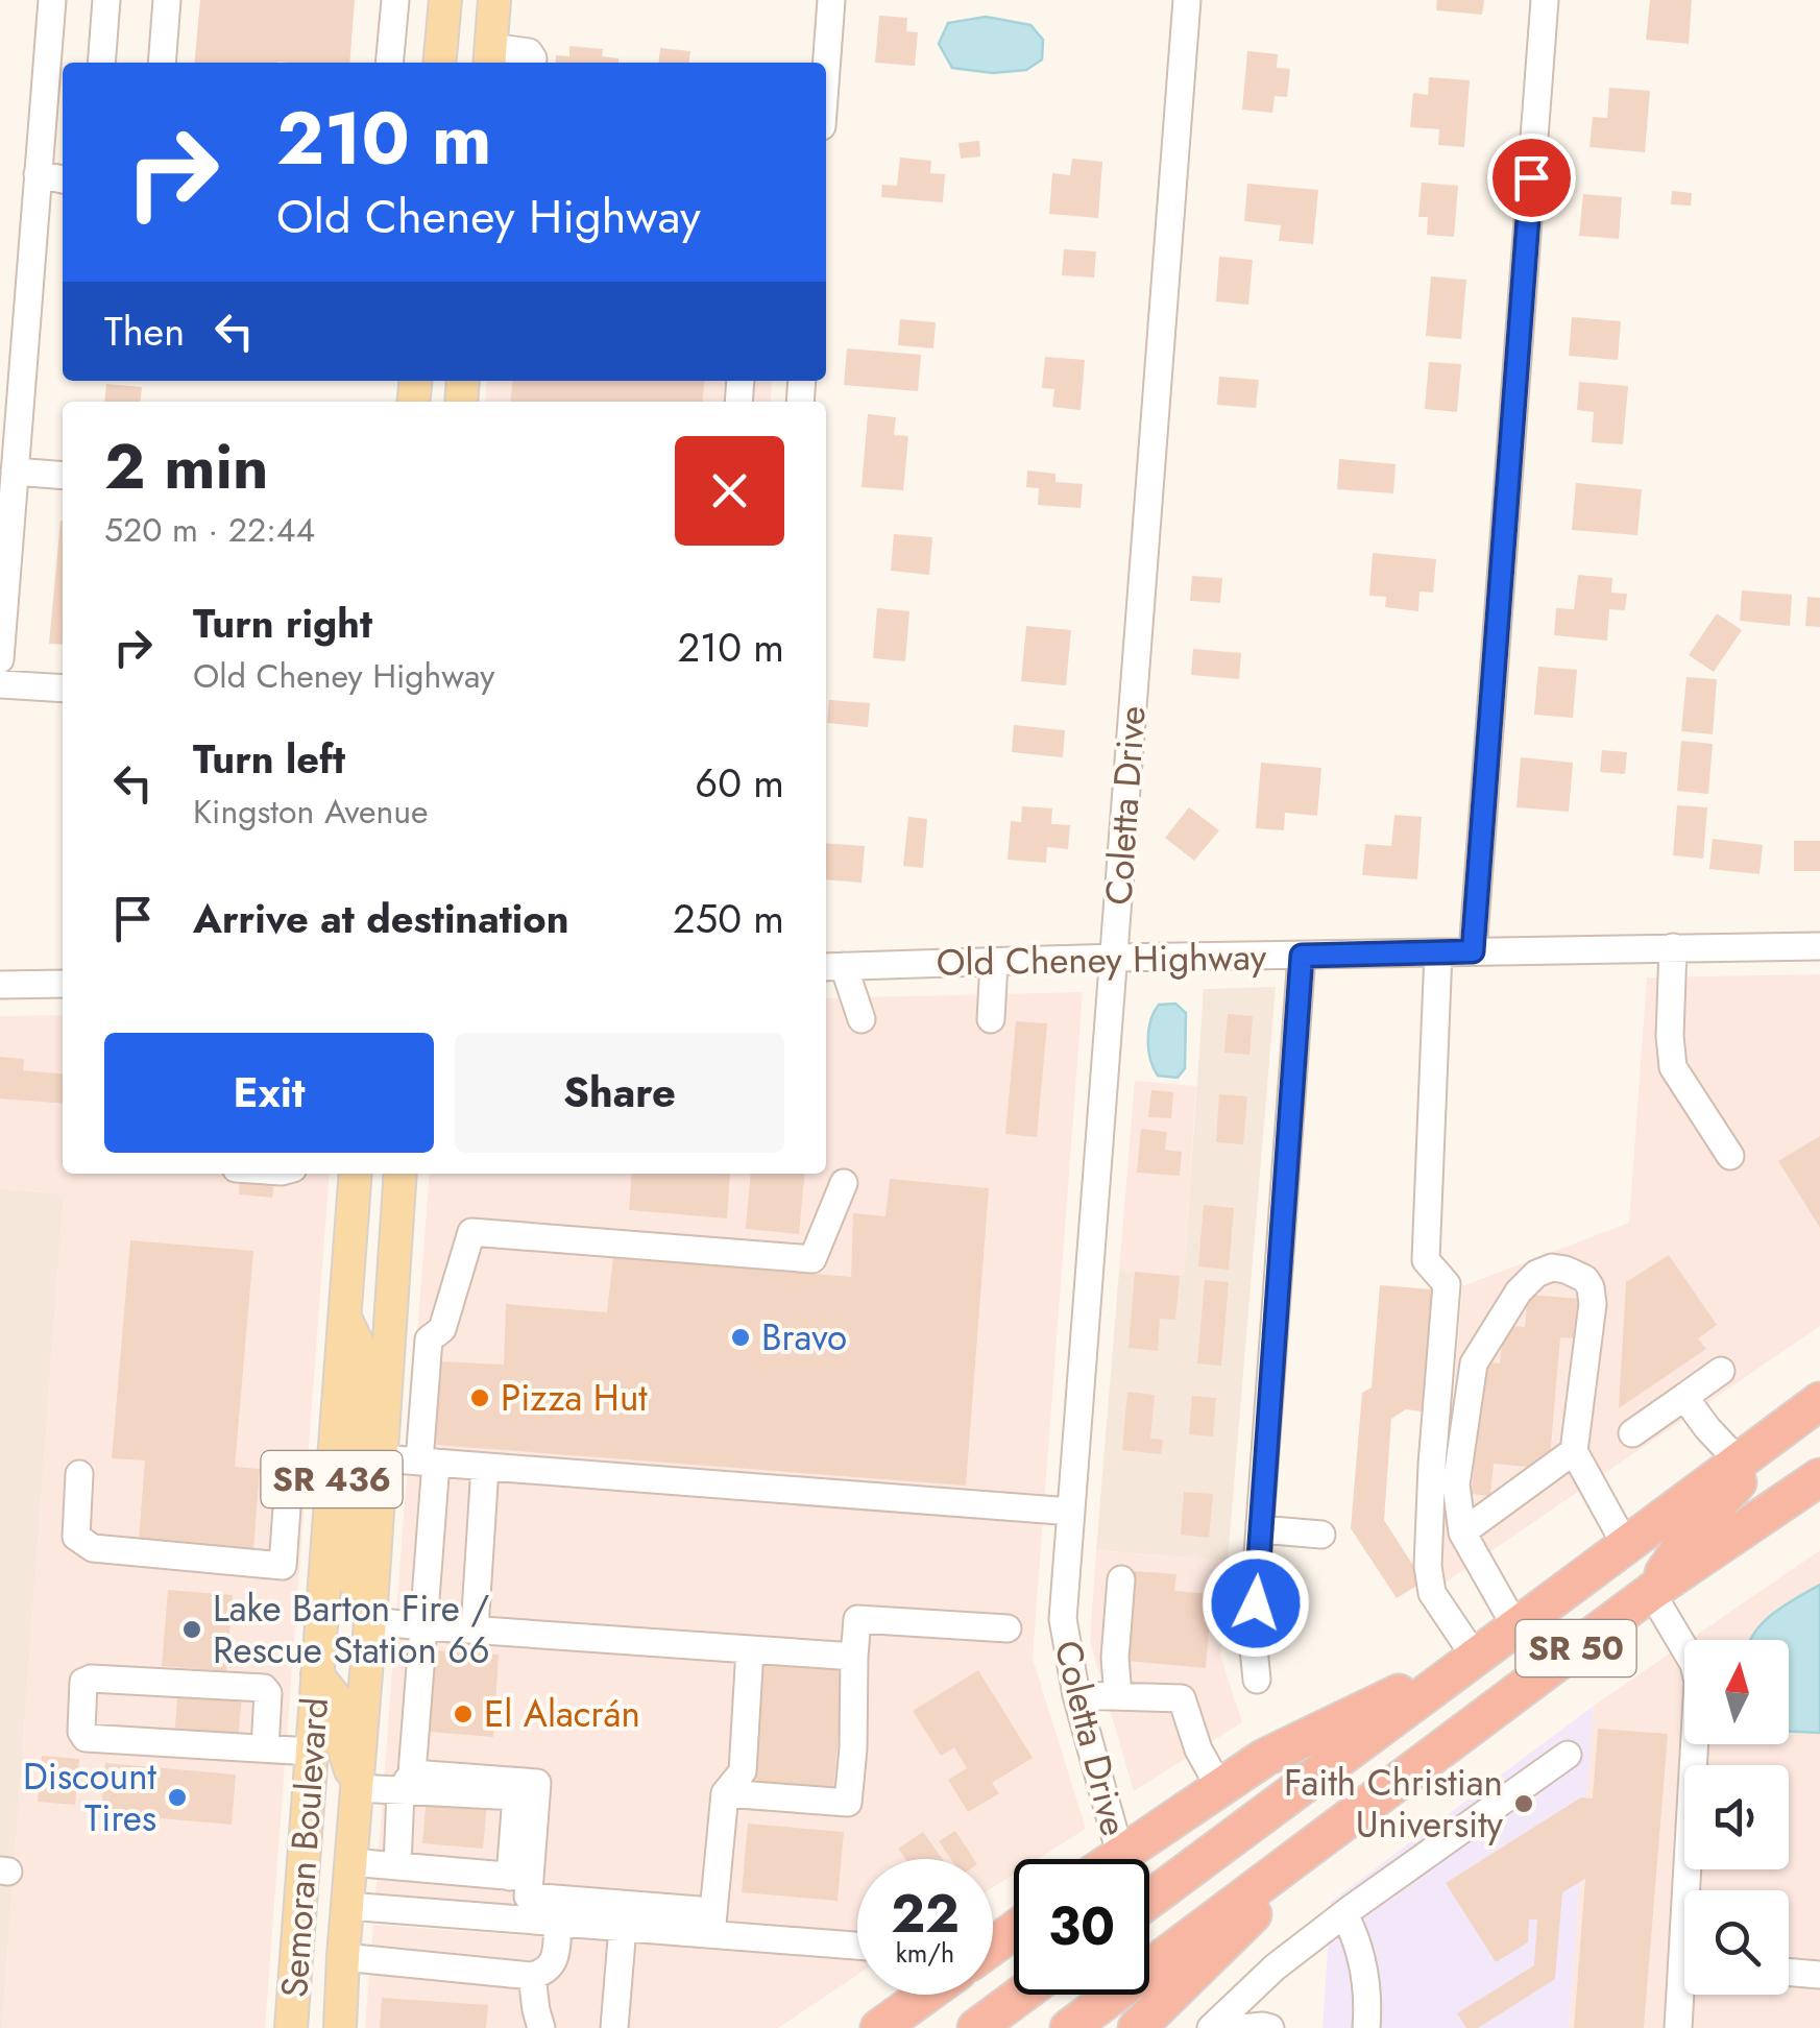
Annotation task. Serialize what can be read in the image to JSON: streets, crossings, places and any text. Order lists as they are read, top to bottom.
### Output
{
  "streets": {
    "highway": ["SR 50"],
    "main road": ["SR 436", "Semoran Boulevard"],
    "street": ["Coletta Drive", "Old Cheney Highway"]
  },
  "crossings": [
    ["Coletta Drive", "Old Cheney Highway"]
  ],
  "places": [
    "Bravo",
    "Pizza Hut",
    "Lake Barton Fire / Rescue Station 66",
    "El Alacrán",
    "Discount Tires",
    "Faith Christian University"
  ],
  "north": "top",
  "page": {
    "turn": ["210 m", "Old Cheney Highway"],
    "then": "Then",
    "heading": ["2 min", "520 m · 22:44"],
    "list": [
      {
        "name": "Turn right",
        "note": "Old Cheney Highway",
        "value": "210 m"
      },
      {
        "name": "Turn left",
        "note": "Kingston Avenue",
        "value": "60 m"
      },
      {
        "name": "Arrive at destination",
        "value": "250 m"
      }
    ],
    "buttons": ["Exit", "Share"],
    "speed": "22 km/h",
    "limit": "30"
  }
}
